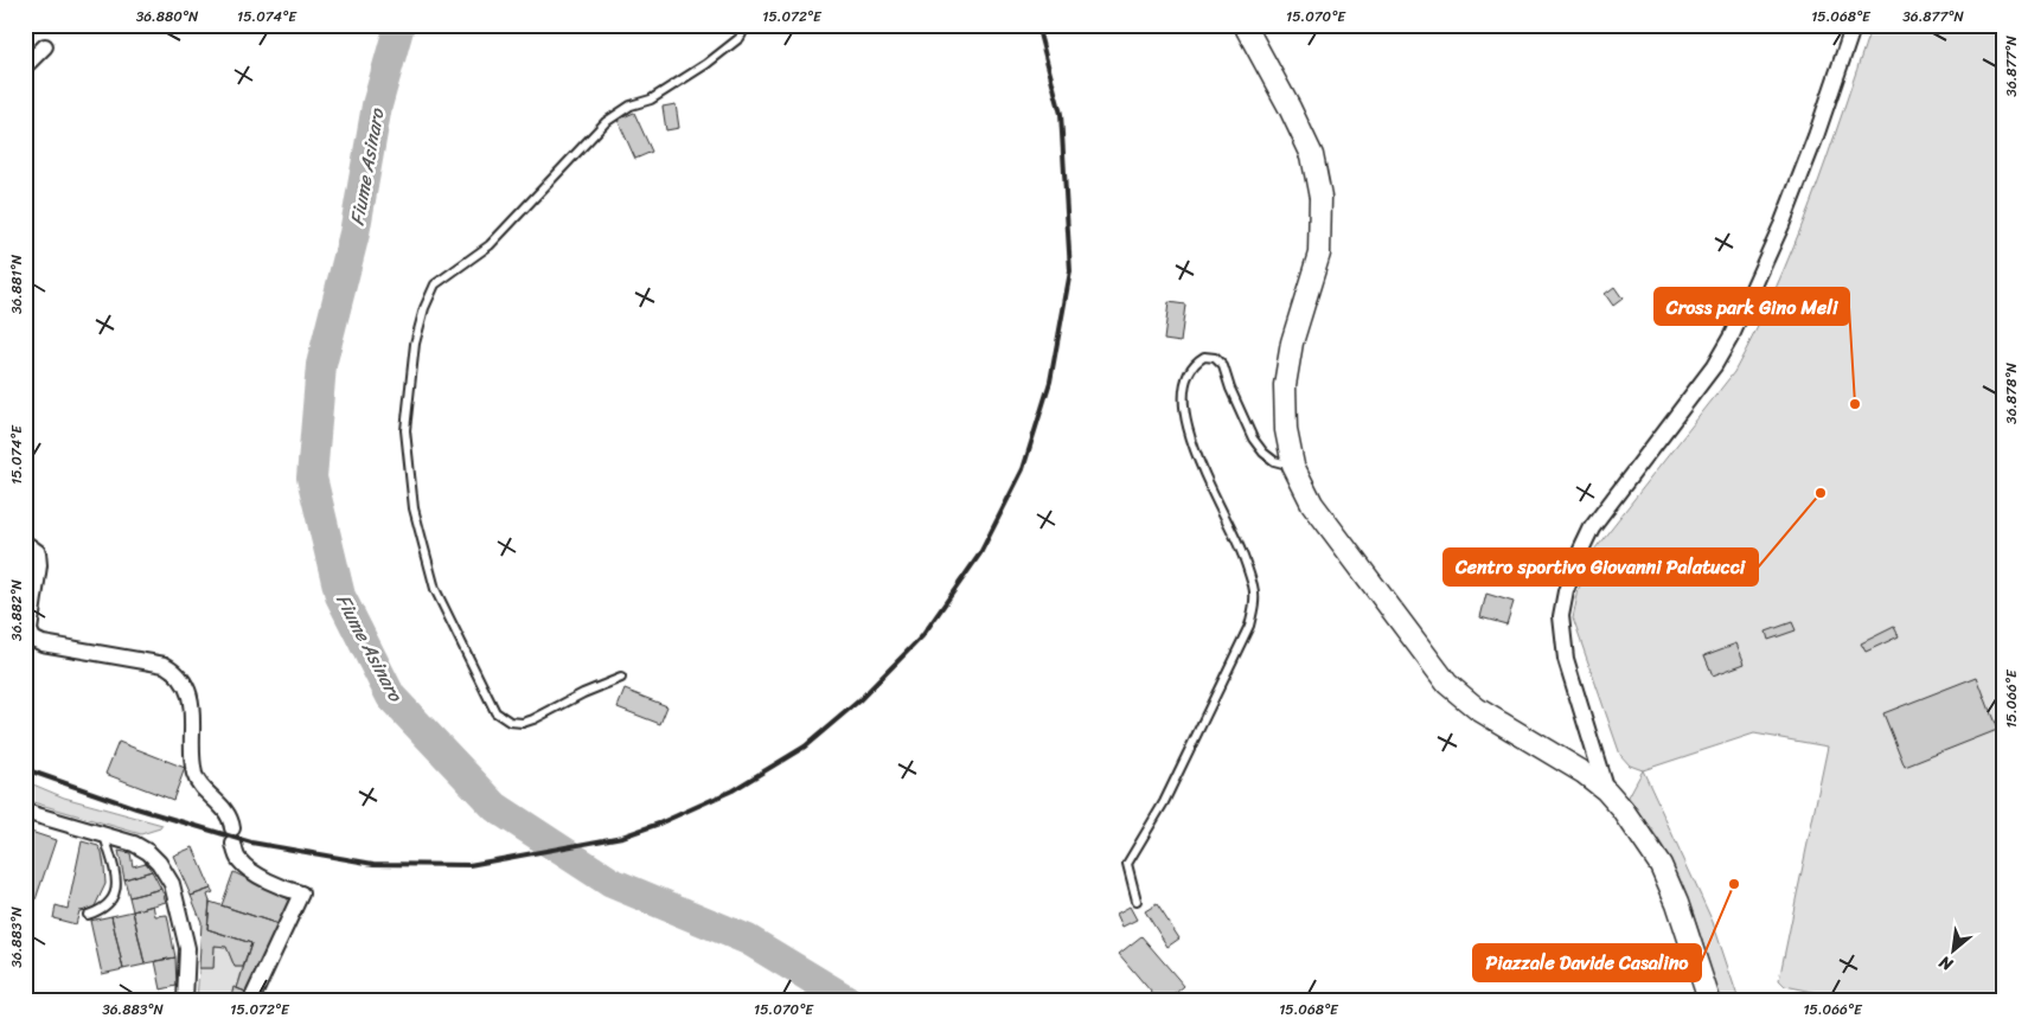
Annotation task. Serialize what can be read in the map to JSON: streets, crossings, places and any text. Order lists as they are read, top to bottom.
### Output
{
  "water": ["Fiume Asinaro"],
  "places": ["Cross park Gino Meli", "Centro sportivo Giovanni Palatucci", "Piazzale Davide Casalino"],
  "north": "bottom left",
  "coordinates": [
    "36.880°N",
    "15.074°E",
    "15.072°E",
    "15.070°E",
    "15.068°E",
    "36.877°N",
    "36.881°N",
    "36.878°N",
    "36.882°N",
    "15.066°E",
    "36.883°N"
  ]
}
